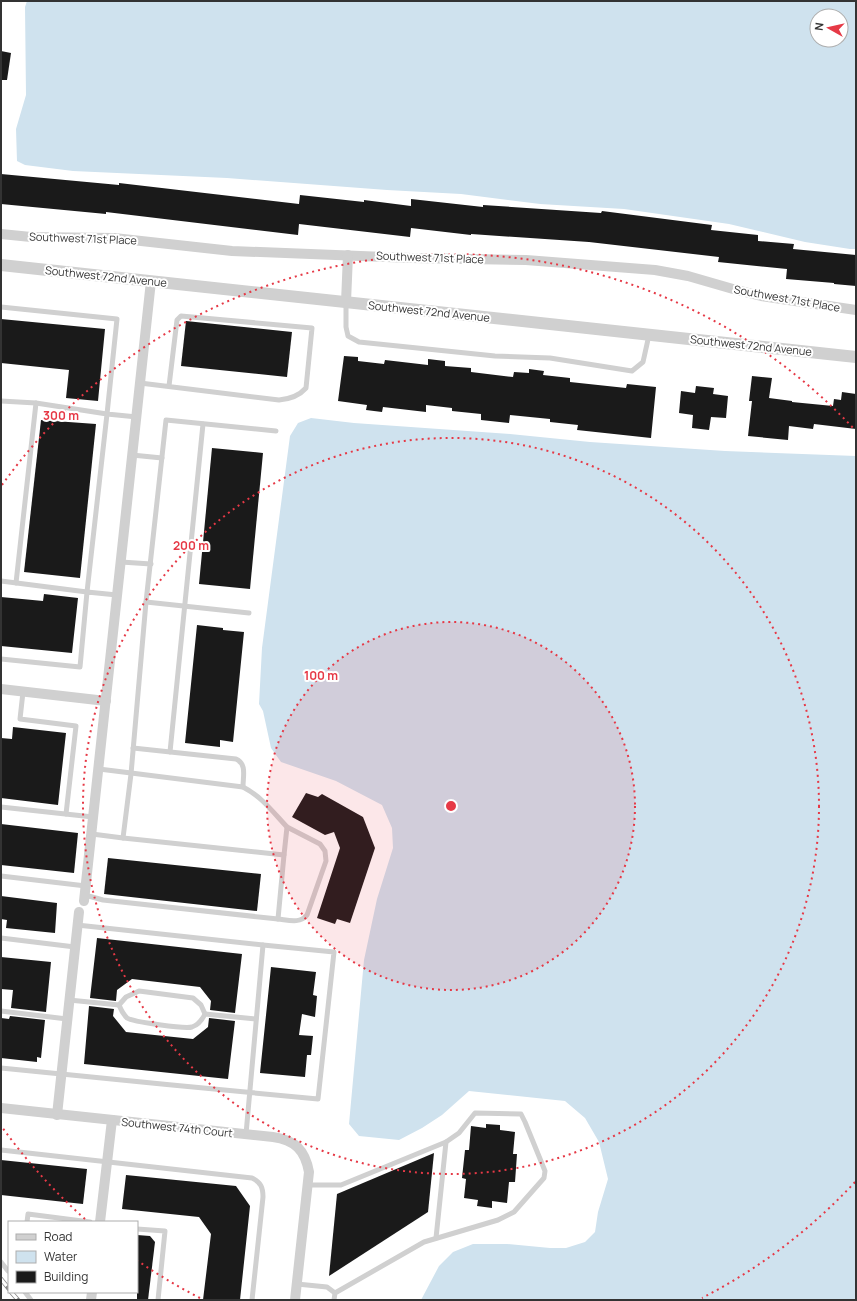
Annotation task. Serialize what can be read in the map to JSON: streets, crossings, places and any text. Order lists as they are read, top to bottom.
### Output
{
  "streets": {
    "street": ["Southwest 71st Place", "Southwest 72nd Avenue", "Southwest 74th Court"]
  },
  "legend": ["Road", "Water", "Building"],
  "north": "left",
  "rings": ["300 m", "200 m", "100 m"]
}
